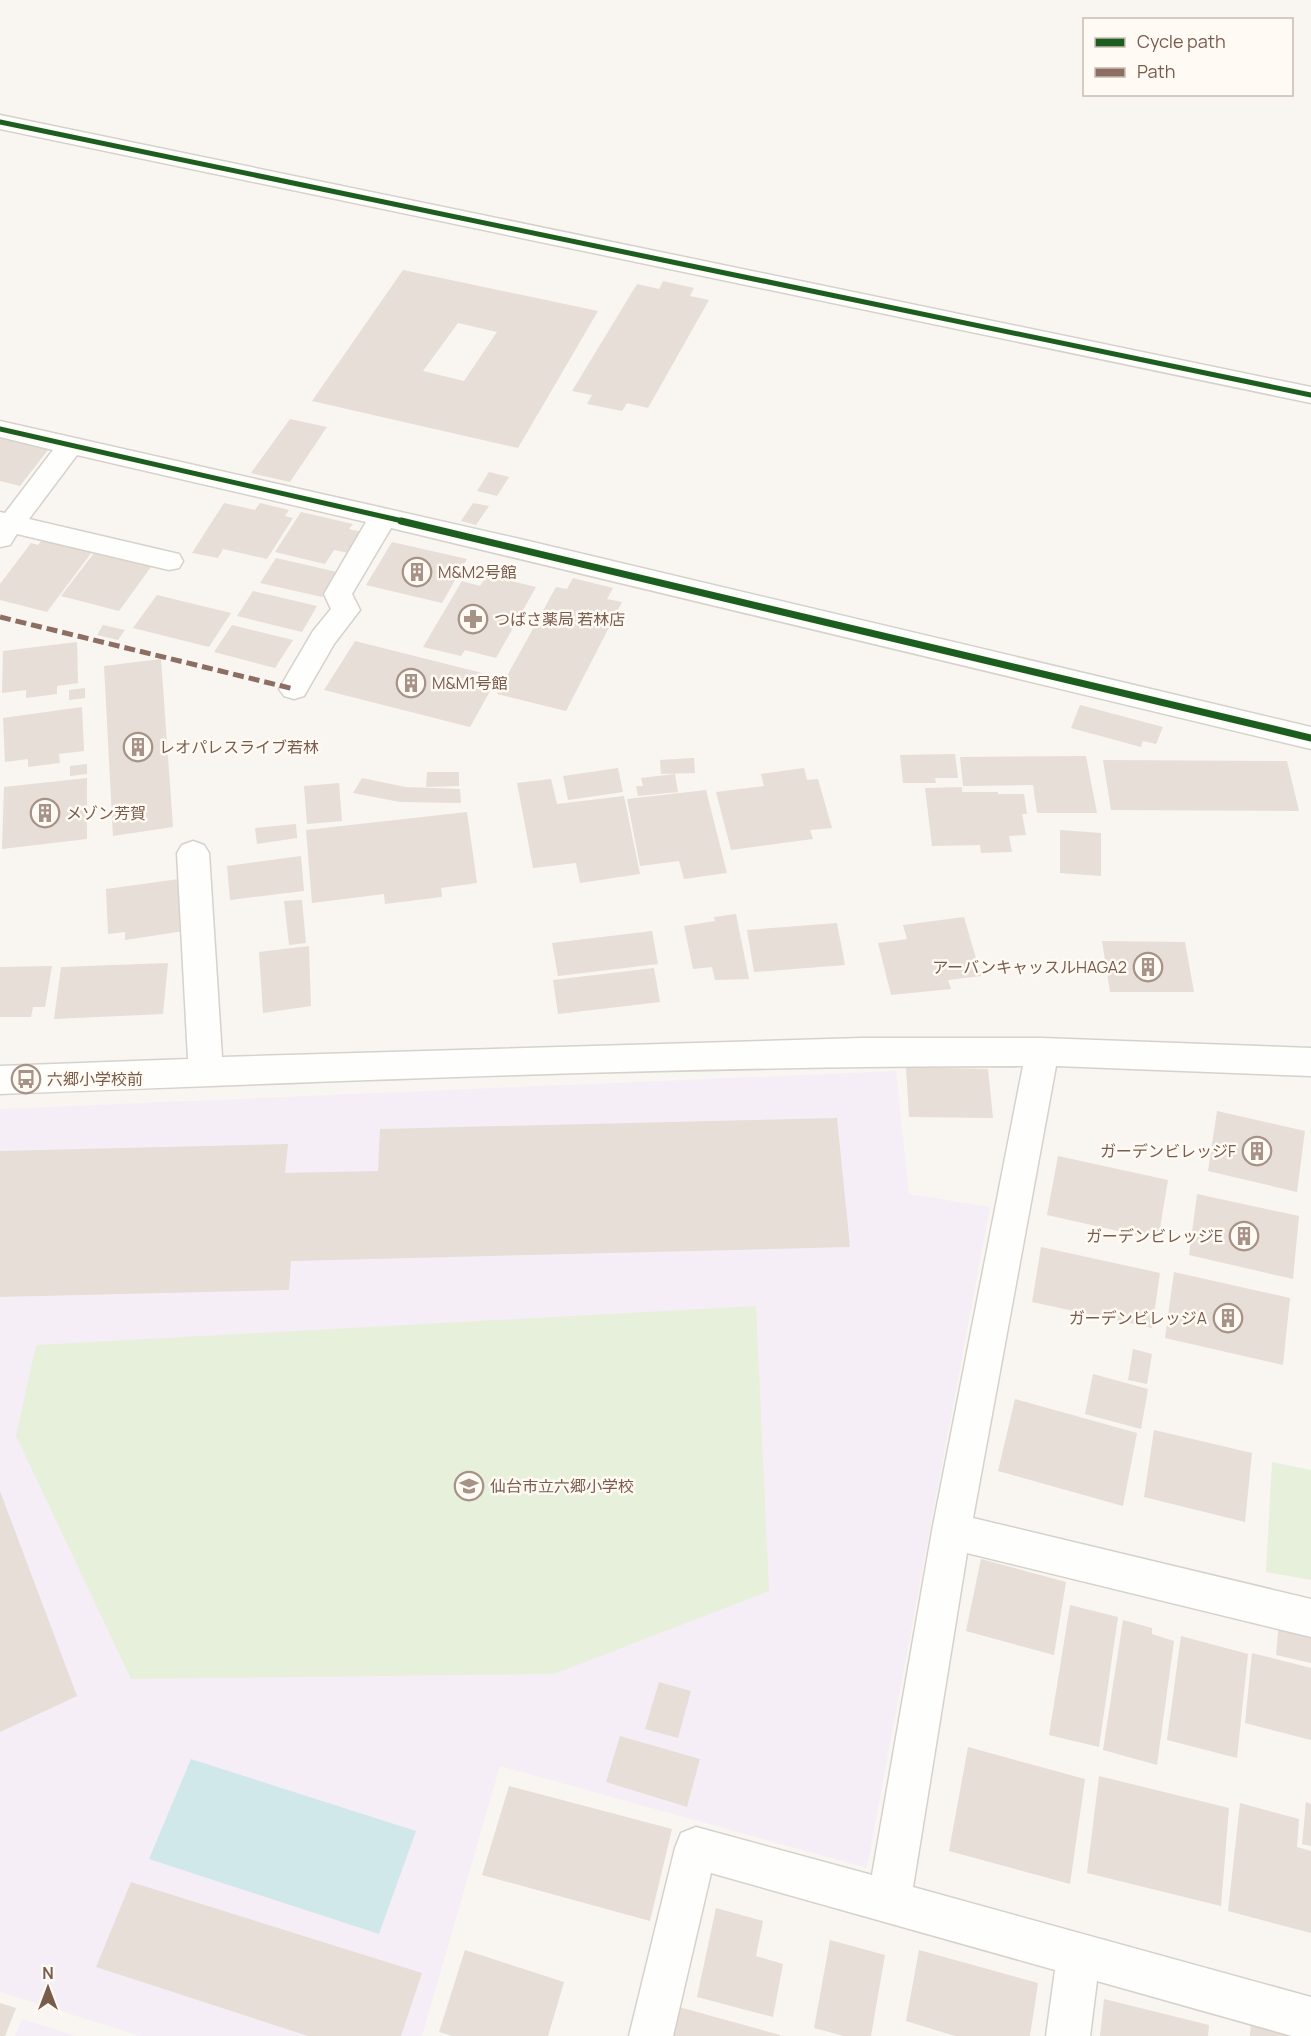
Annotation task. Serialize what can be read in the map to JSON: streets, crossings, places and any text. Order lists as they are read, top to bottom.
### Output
{
  "places": {
    "building": [
      "M&M2号館",
      "M&M1号館",
      "レオパレスライブ若林",
      "メゾン芳賀",
      "アーバンキャッスルHAGA2",
      "ガーデンビレッジF",
      "ガーデンビレッジE",
      "ガーデンビレッジA"
    ],
    "pharmacy": ["つばさ薬局 若林店"],
    "bus stop": ["六郷小学校前"],
    "school or university": ["仙台市立六郷小学校"]
  },
  "legend": ["Cycle path", "Path"],
  "north": "top"
}
